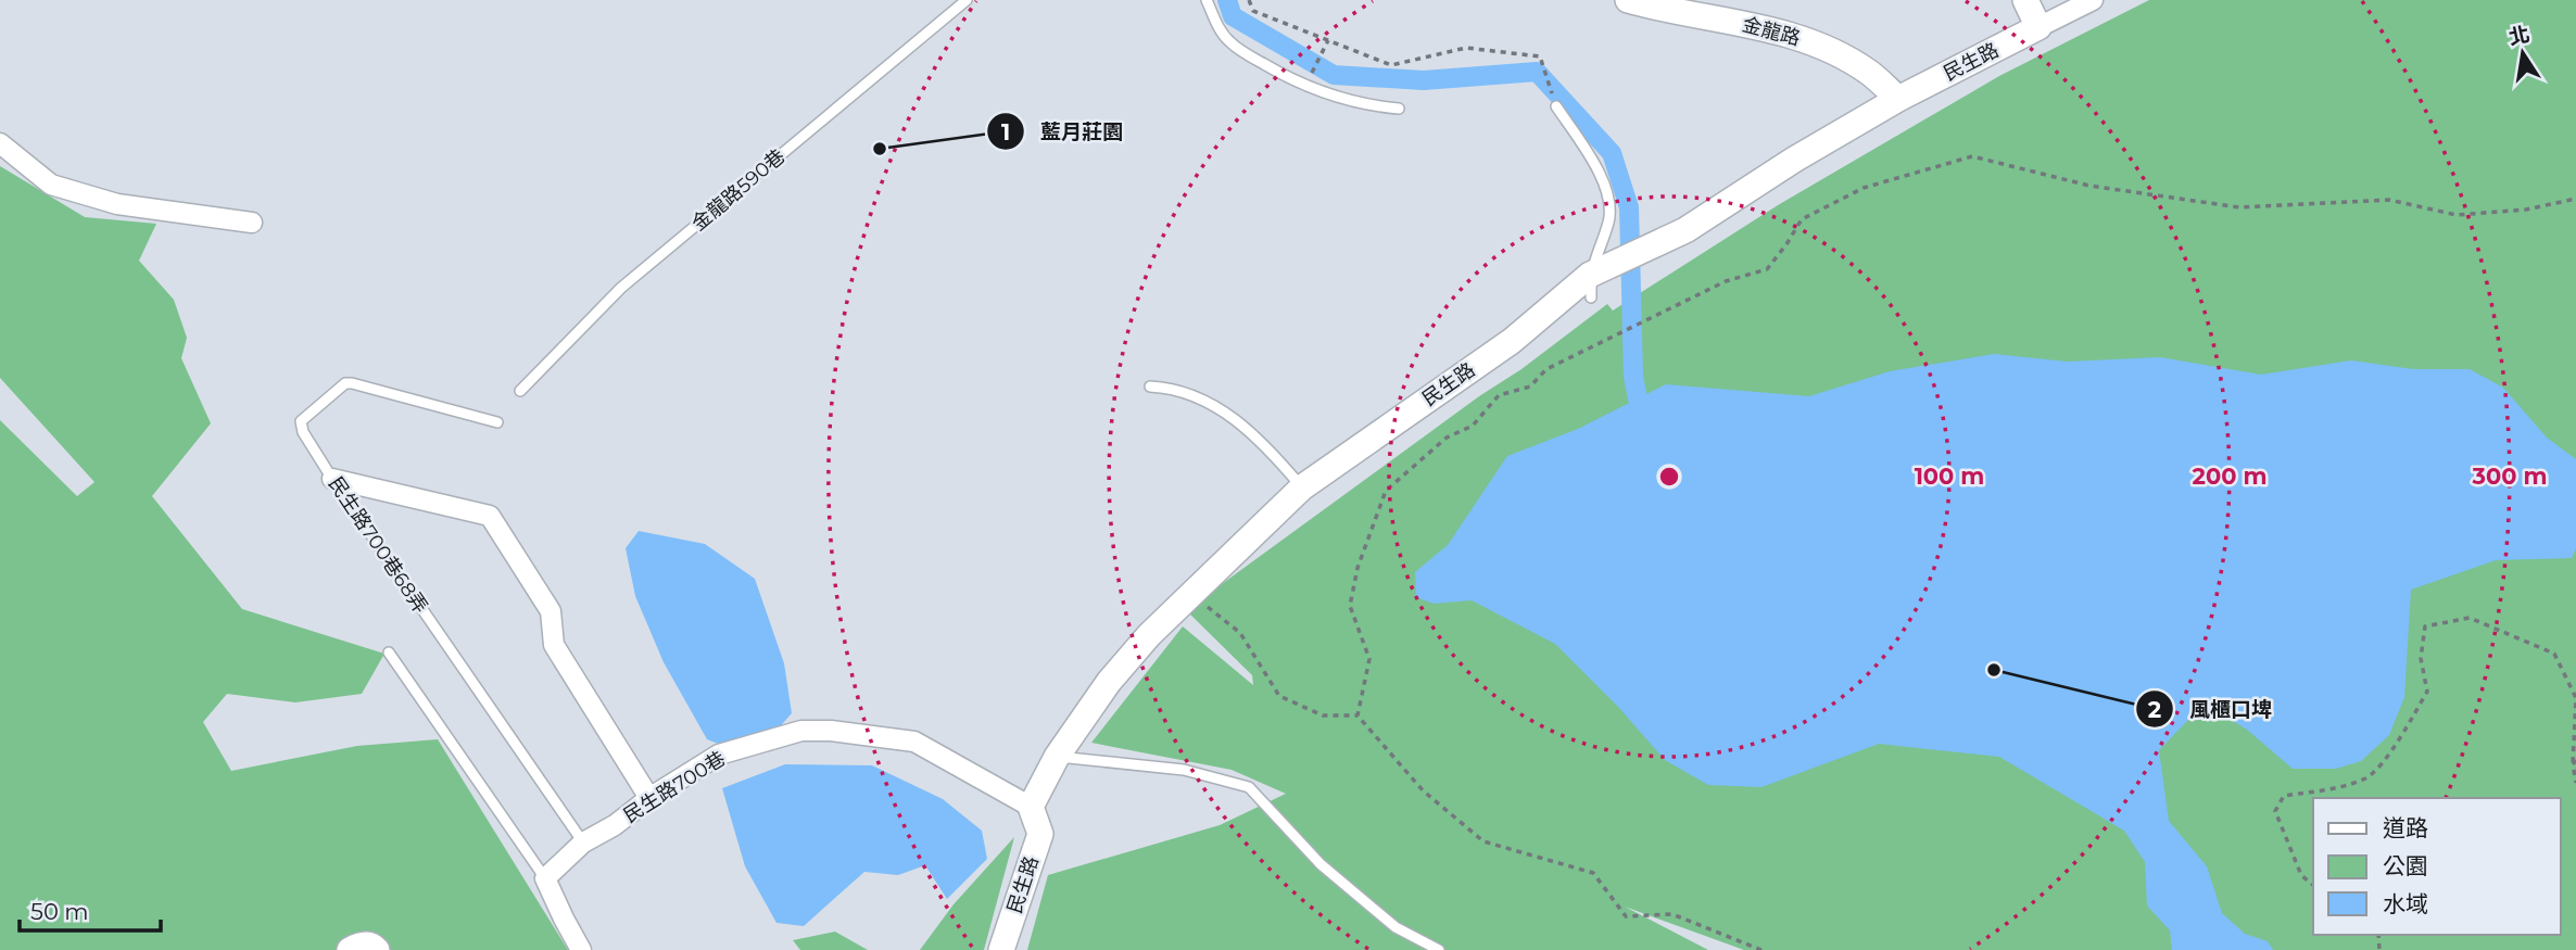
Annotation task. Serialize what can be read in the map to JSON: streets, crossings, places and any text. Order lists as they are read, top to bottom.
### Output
{
  "streets": {
    "street": ["金龍路", "民生路", "民生路700巷"],
    "lane": ["金龍路590巷", "民生路700巷68弄"]
  },
  "crossings": [
    ["金龍路", "民生路"],
    ["民生路", "民生路700巷"],
    ["民生路700巷68弄", "民生路700巷"]
  ],
  "places": ["藍月莊園", "風櫃口埤"],
  "legend": ["道路", "公園", "水域"],
  "scale_bar": "50 m",
  "north": "top",
  "rings": ["100 m", "200 m", "300 m"]
}
